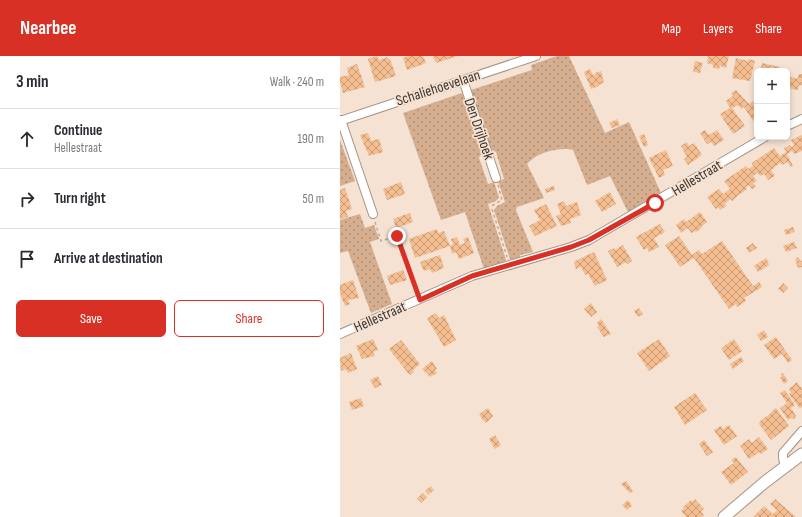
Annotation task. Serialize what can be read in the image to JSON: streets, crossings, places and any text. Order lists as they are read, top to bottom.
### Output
{
  "streets": {
    "street": ["Schaliehoevelaan", "Den Drijhoek", "Hellestraat"]
  },
  "crossings": [
    ["Schaliehoevelaan", "Den Drijhoek"]
  ],
  "page": {
    "header": "Nearbee",
    "nav": ["Map", "Layers", "Share"],
    "heading": ["3 min", "Walk · 240 m"],
    "map_buttons": ["+", "−"],
    "list": [
      ["Continue", "Hellestraat", "190 m"],
      ["Turn right", "50 m"],
      "Arrive at destination"
    ],
    "buttons": ["Save", "Share"]
  }
}
